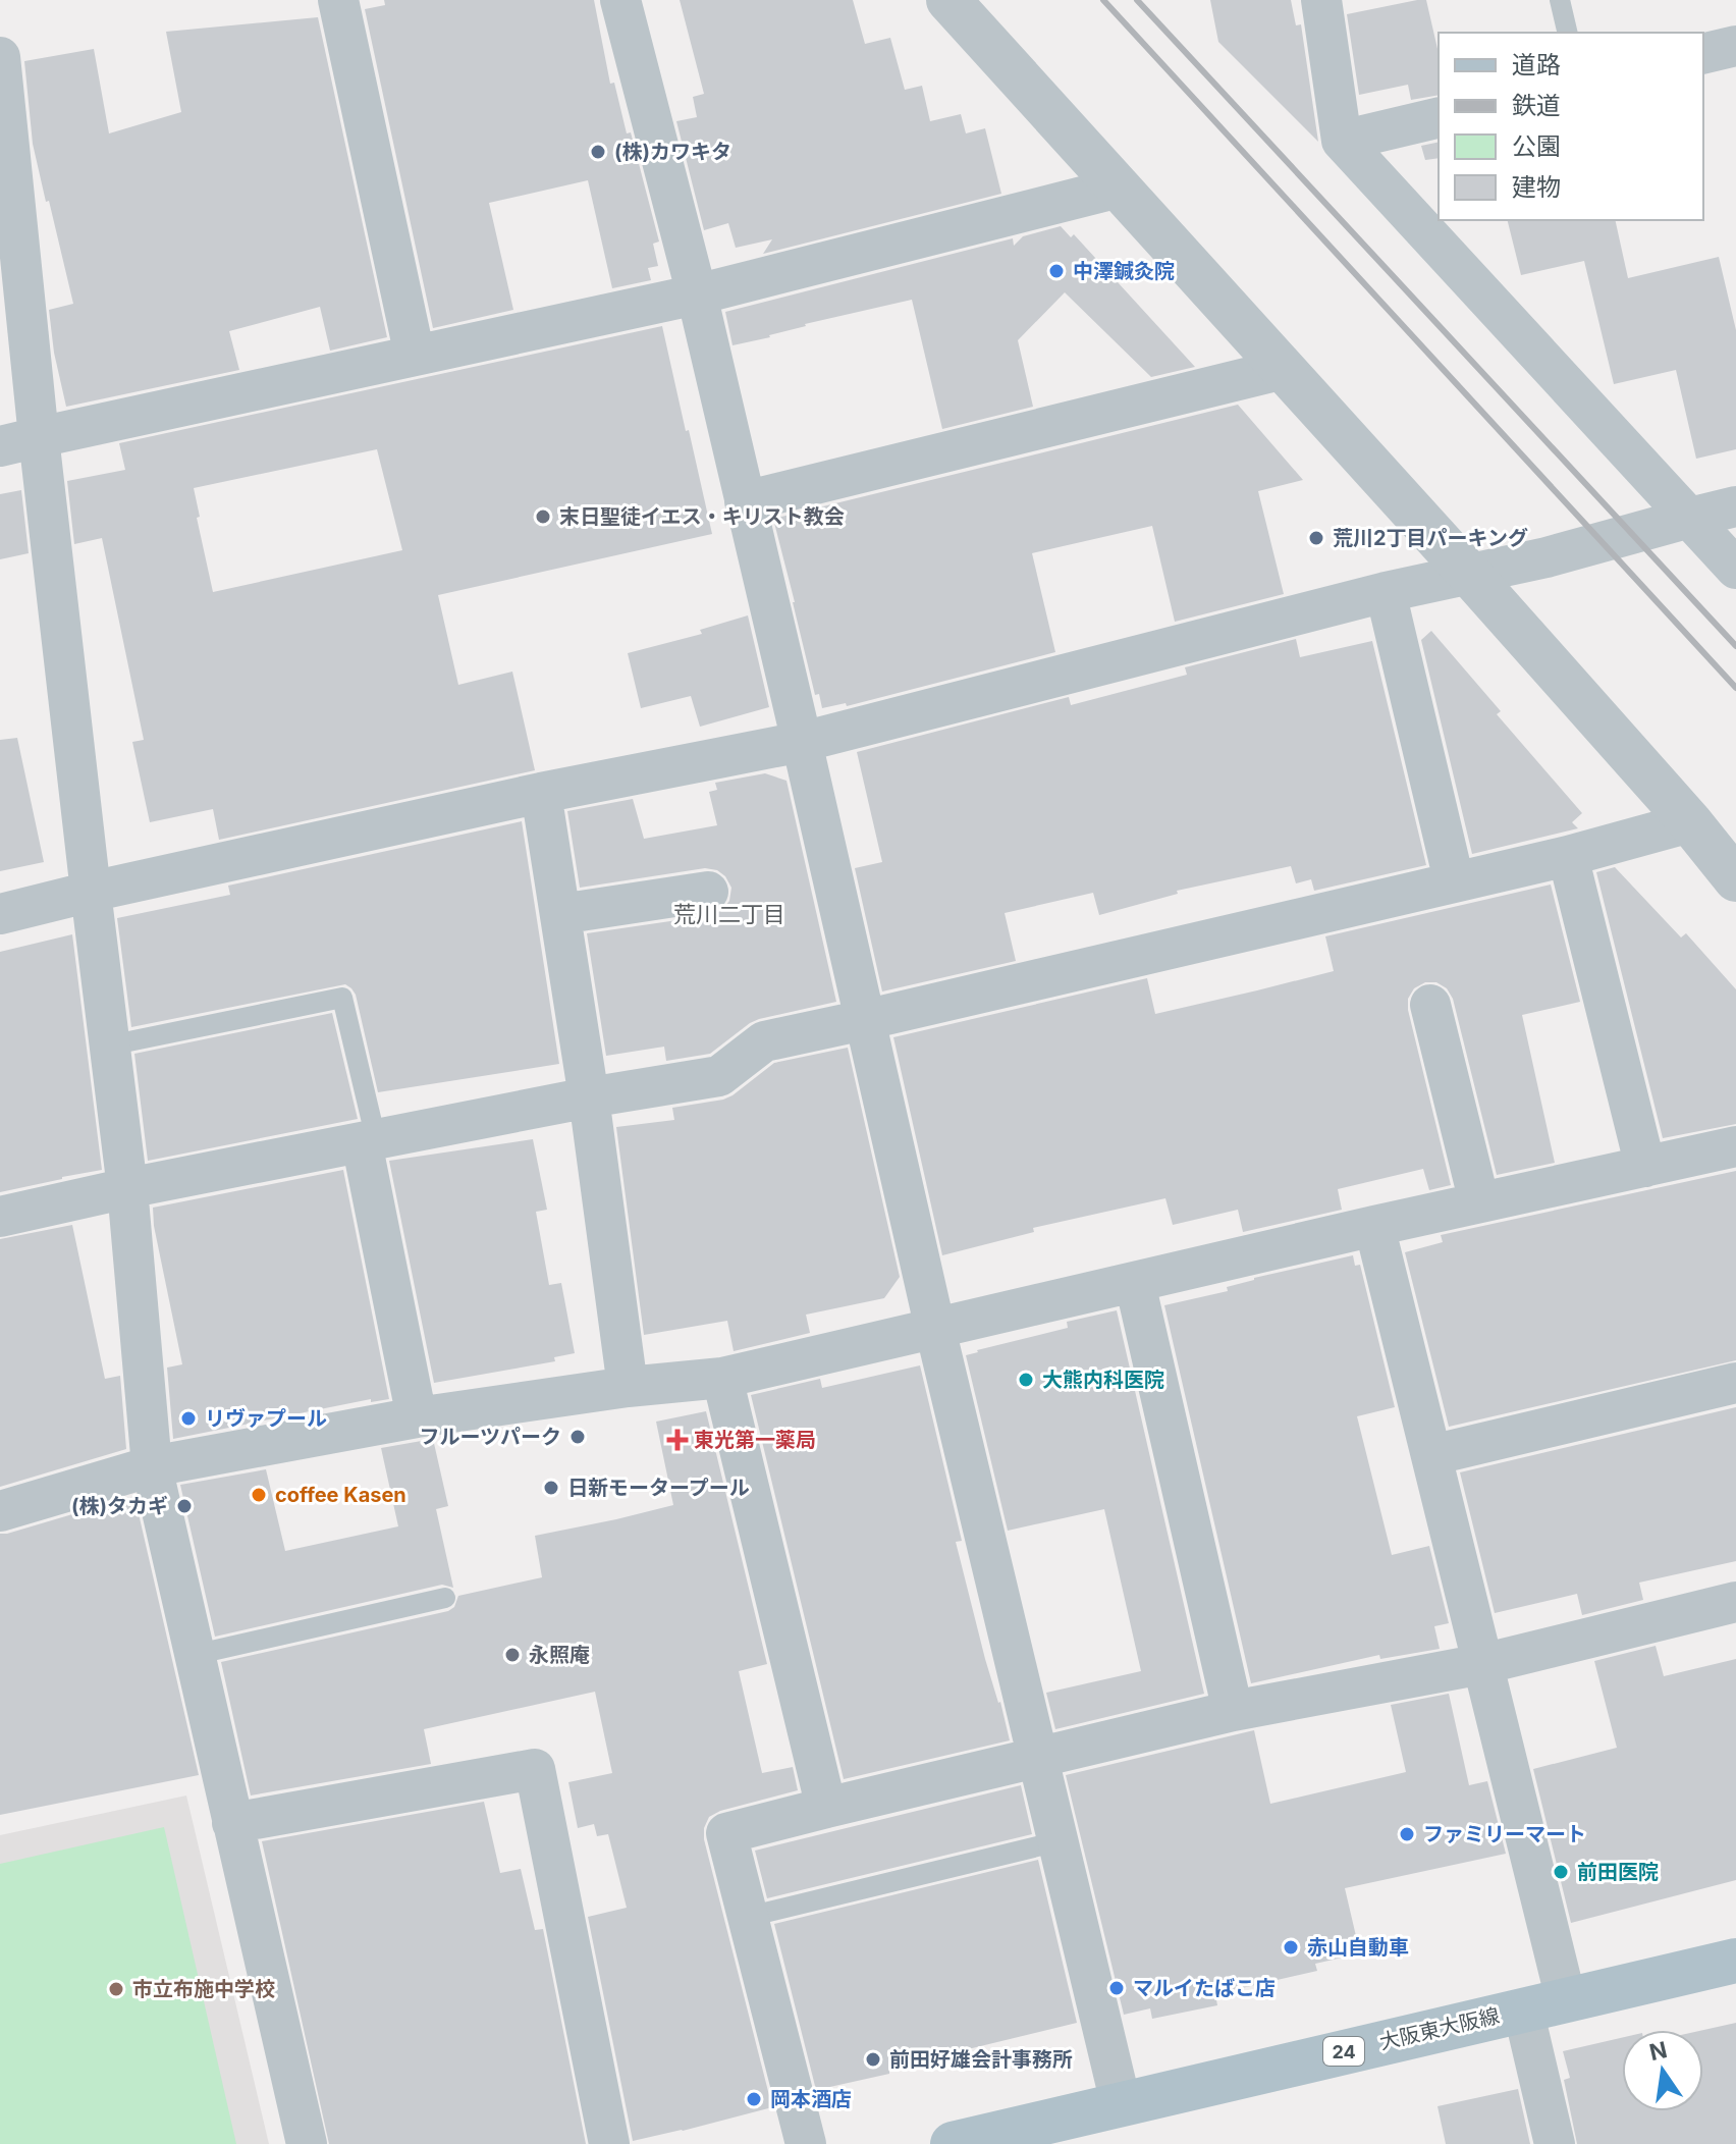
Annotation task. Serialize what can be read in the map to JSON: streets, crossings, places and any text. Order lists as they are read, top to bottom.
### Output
{
  "streets": {
    "main road": ["大阪東大阪線", "24"]
  },
  "districts": ["荒川二丁目"],
  "places": {
    "other": [
      "(株)カワキタ",
      "中澤鍼灸院",
      "末日聖徒イエス・キリスト教会",
      "荒川2丁目パーキング",
      "大熊内科医院",
      "リヴァプール",
      "フルーツパーク",
      "日新モータープール",
      "coffee Kasen",
      "(株)タカギ",
      "永照庵",
      "ファミリーマート",
      "前田医院",
      "赤山自動車",
      "マルイたばこ店",
      "市立布施中学校",
      "前田好雄会計事務所",
      "岡本酒店"
    ],
    "health": ["東光第一薬局"]
  },
  "legend": [
    "道路",
    "鉄道",
    "公園",
    "建物"
  ],
  "north": "top"
}
